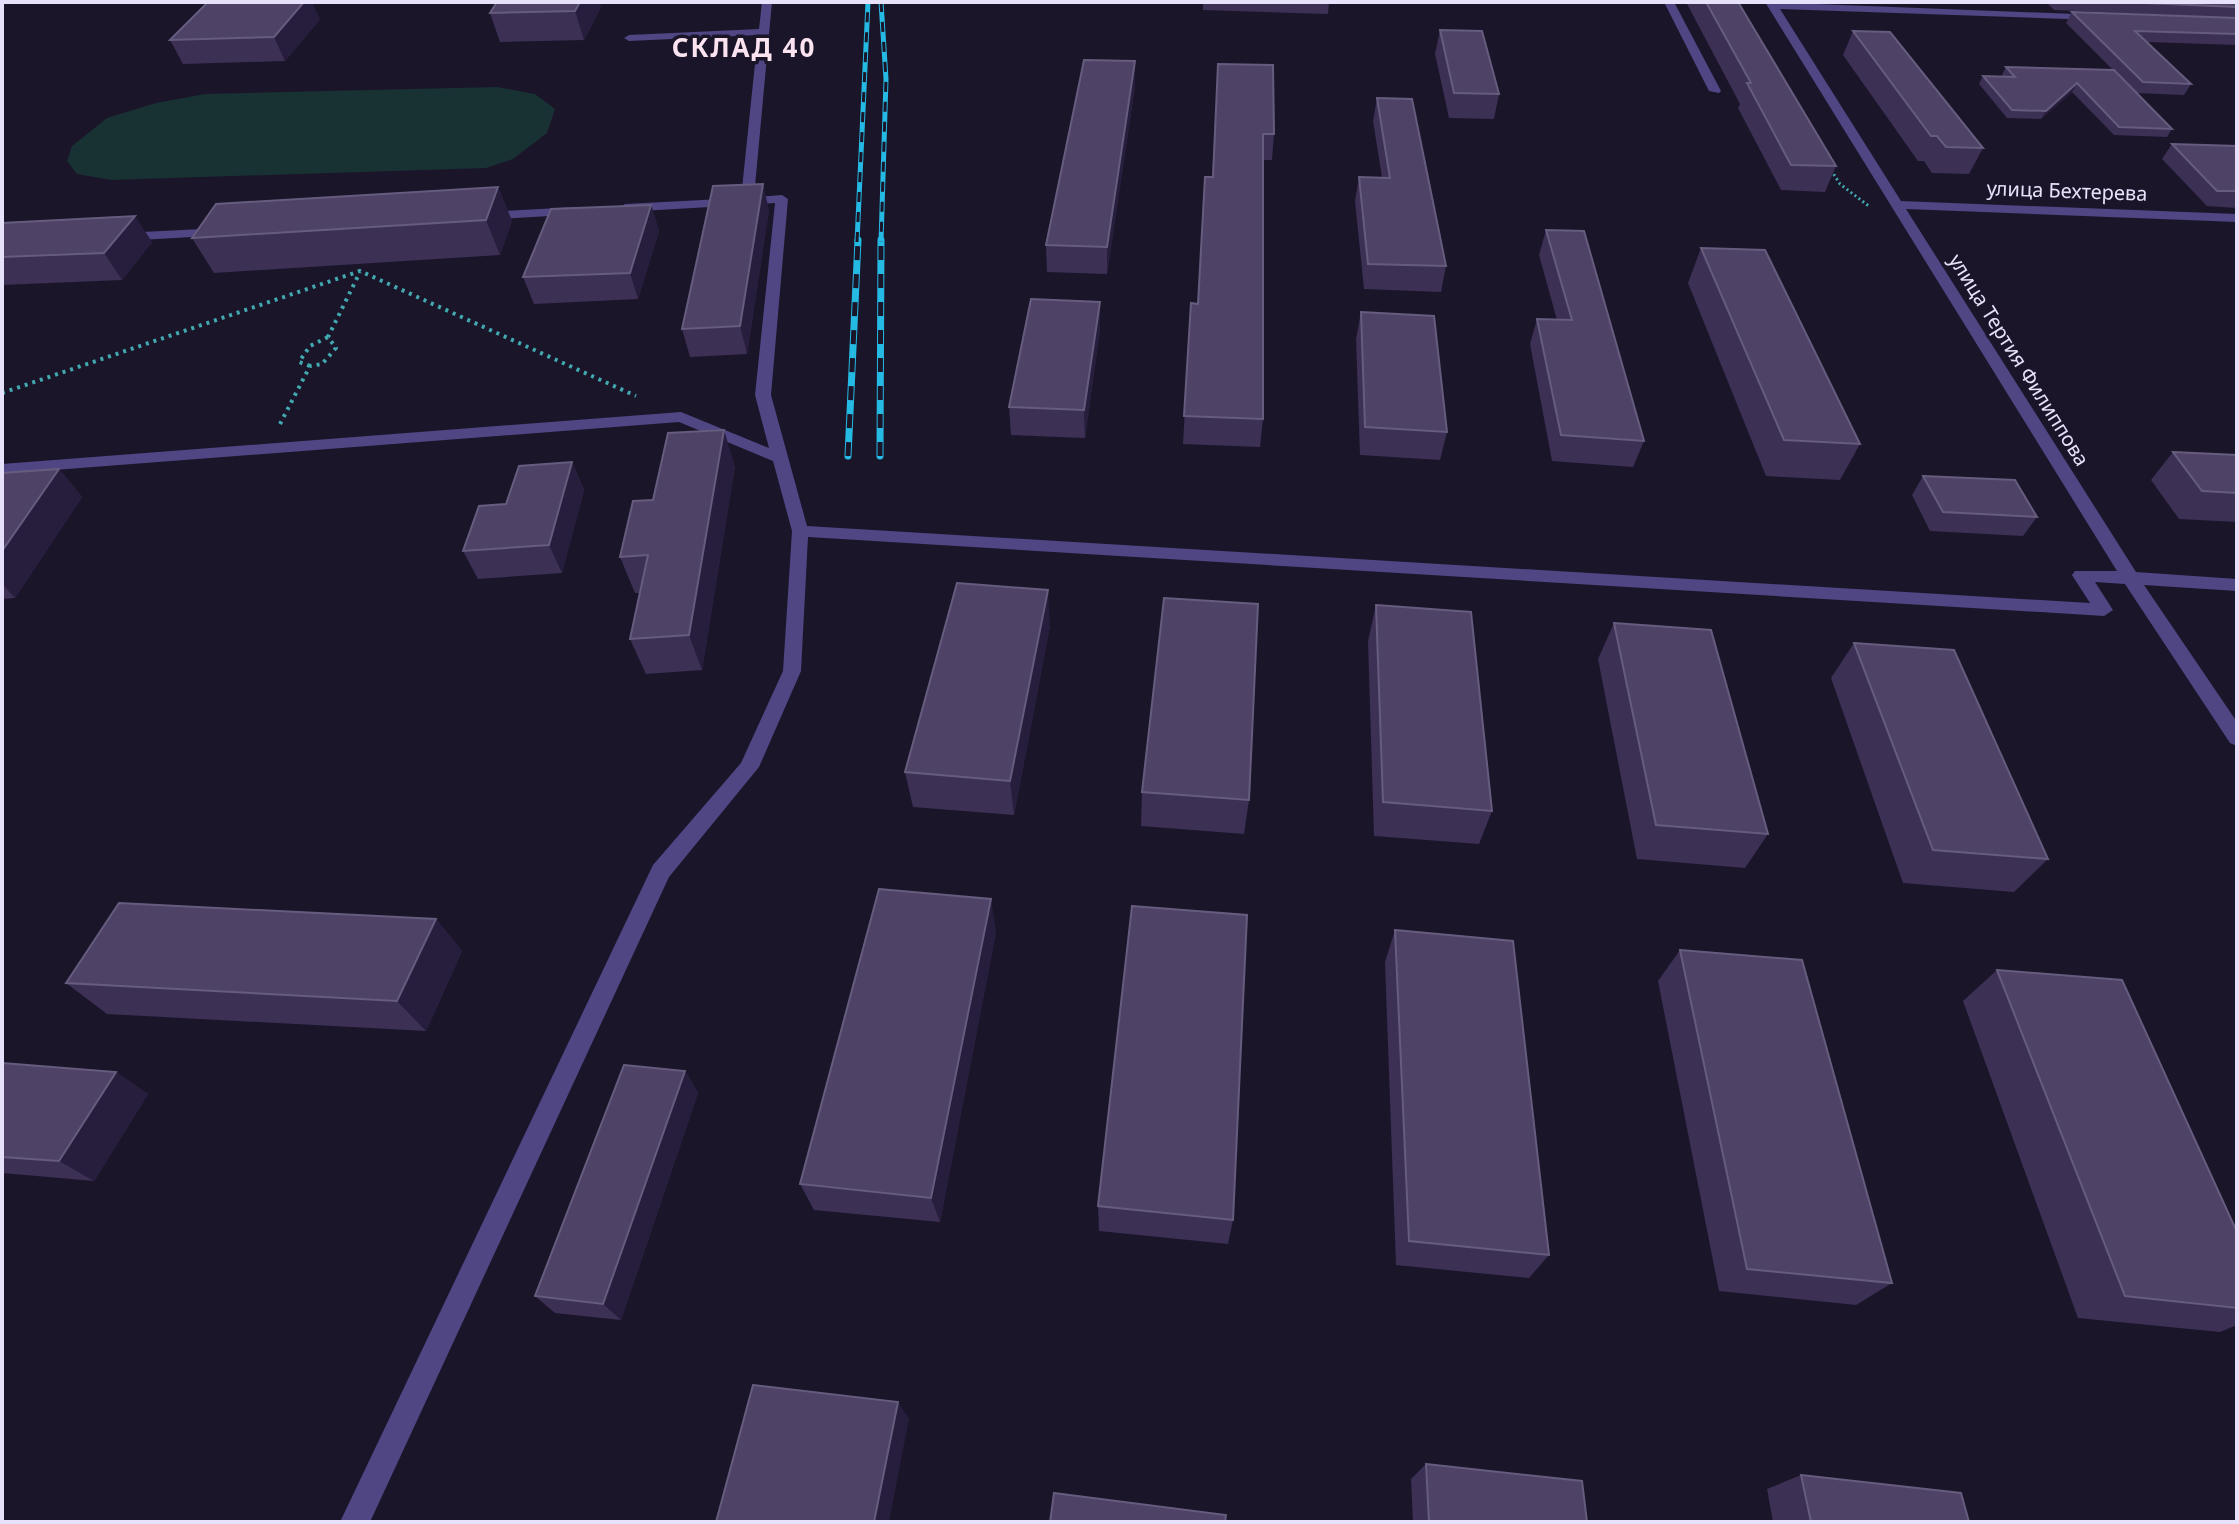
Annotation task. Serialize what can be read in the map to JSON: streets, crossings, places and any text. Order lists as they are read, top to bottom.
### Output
{
  "streets": {
    "street": ["улица Бехтерева", "улица Тертия Филиппова"]
  },
  "crossings": [
    ["улица Бехтерева", "улица Тертия Филиппова"]
  ],
  "districts": ["СКЛАД 40"]
}
